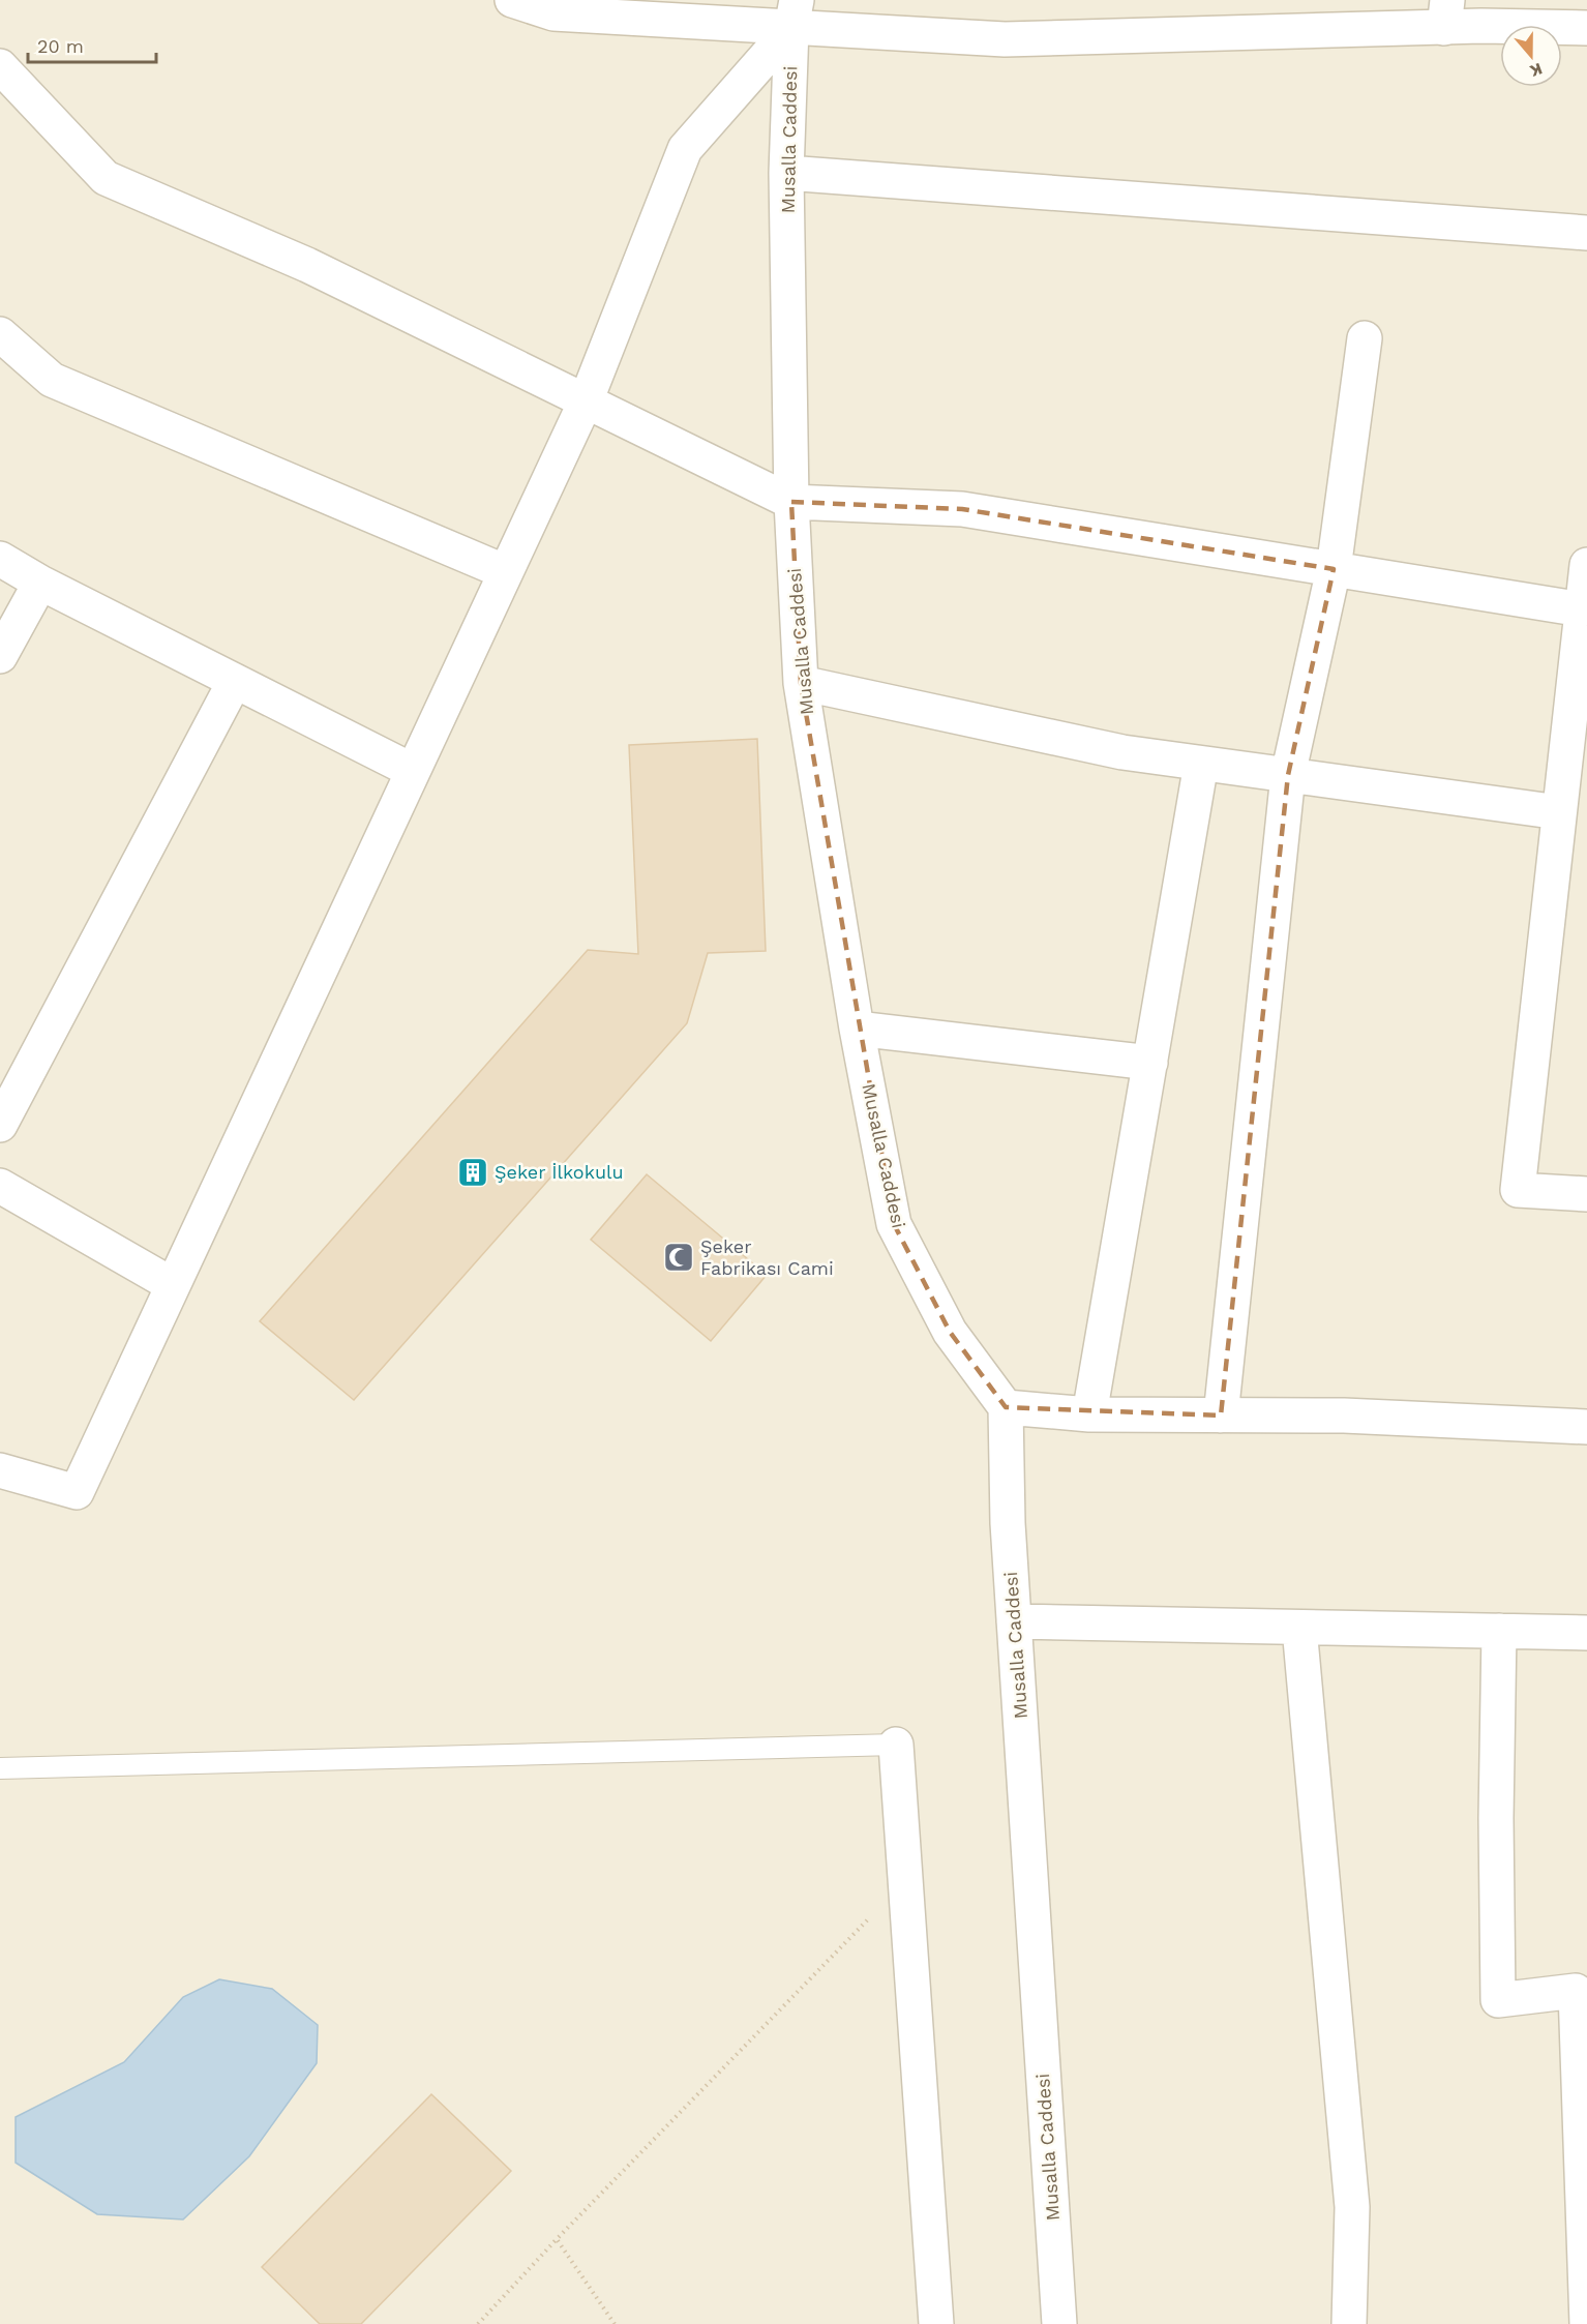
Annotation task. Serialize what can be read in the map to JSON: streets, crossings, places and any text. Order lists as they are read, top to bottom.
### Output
{
  "streets": {
    "street": ["Musalla Caddesi"]
  },
  "places": {
    "building": ["Şeker İlkokulu"],
    "mosque": ["Şeker Fabrikası Cami"]
  },
  "scale_bar": "20 m",
  "north": "bottom"
}
